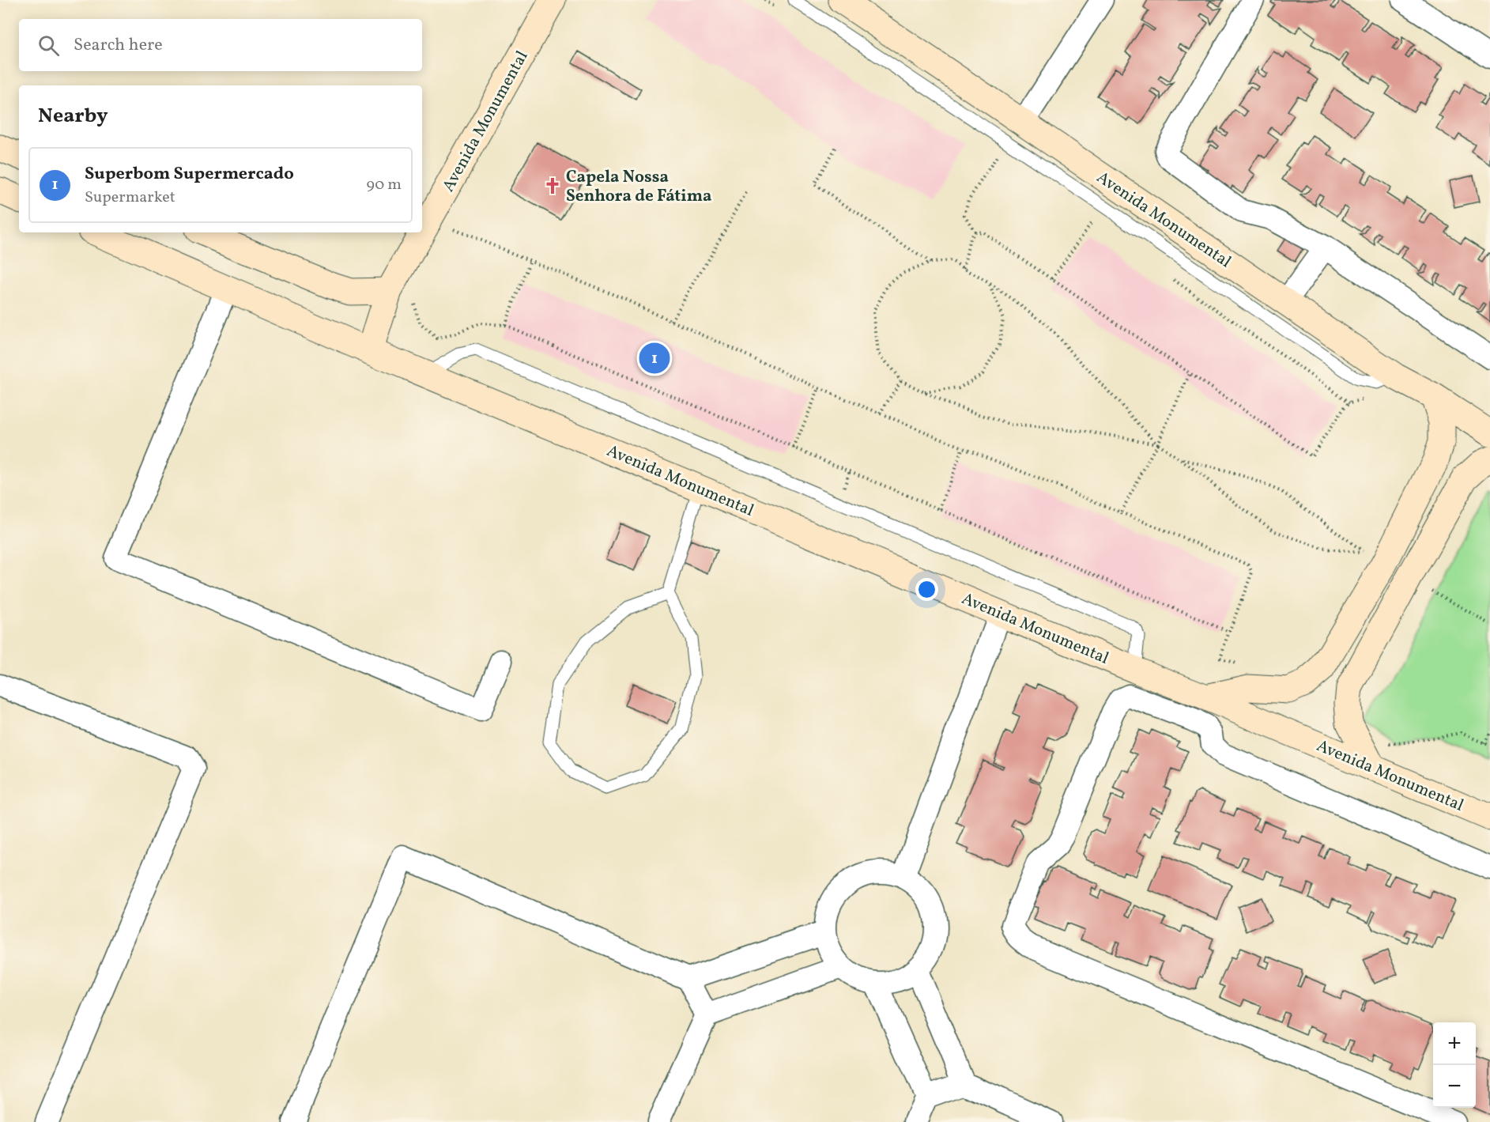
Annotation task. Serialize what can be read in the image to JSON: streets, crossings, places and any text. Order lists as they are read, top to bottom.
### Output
{
  "streets": {
    "street": ["Avenida Monumental"]
  },
  "places": {
    "church": ["Capela Nossa Senhora de Fátima"]
  },
  "page": {
    "search": "Search here",
    "heading": "Nearby",
    "list": [
      {
        "mark": "1",
        "name": "Superbom Supermercado",
        "note": "Supermarket",
        "value": "90 m"
      }
    ],
    "pins": "1",
    "map_buttons": ["+", "−"]
  }
}
